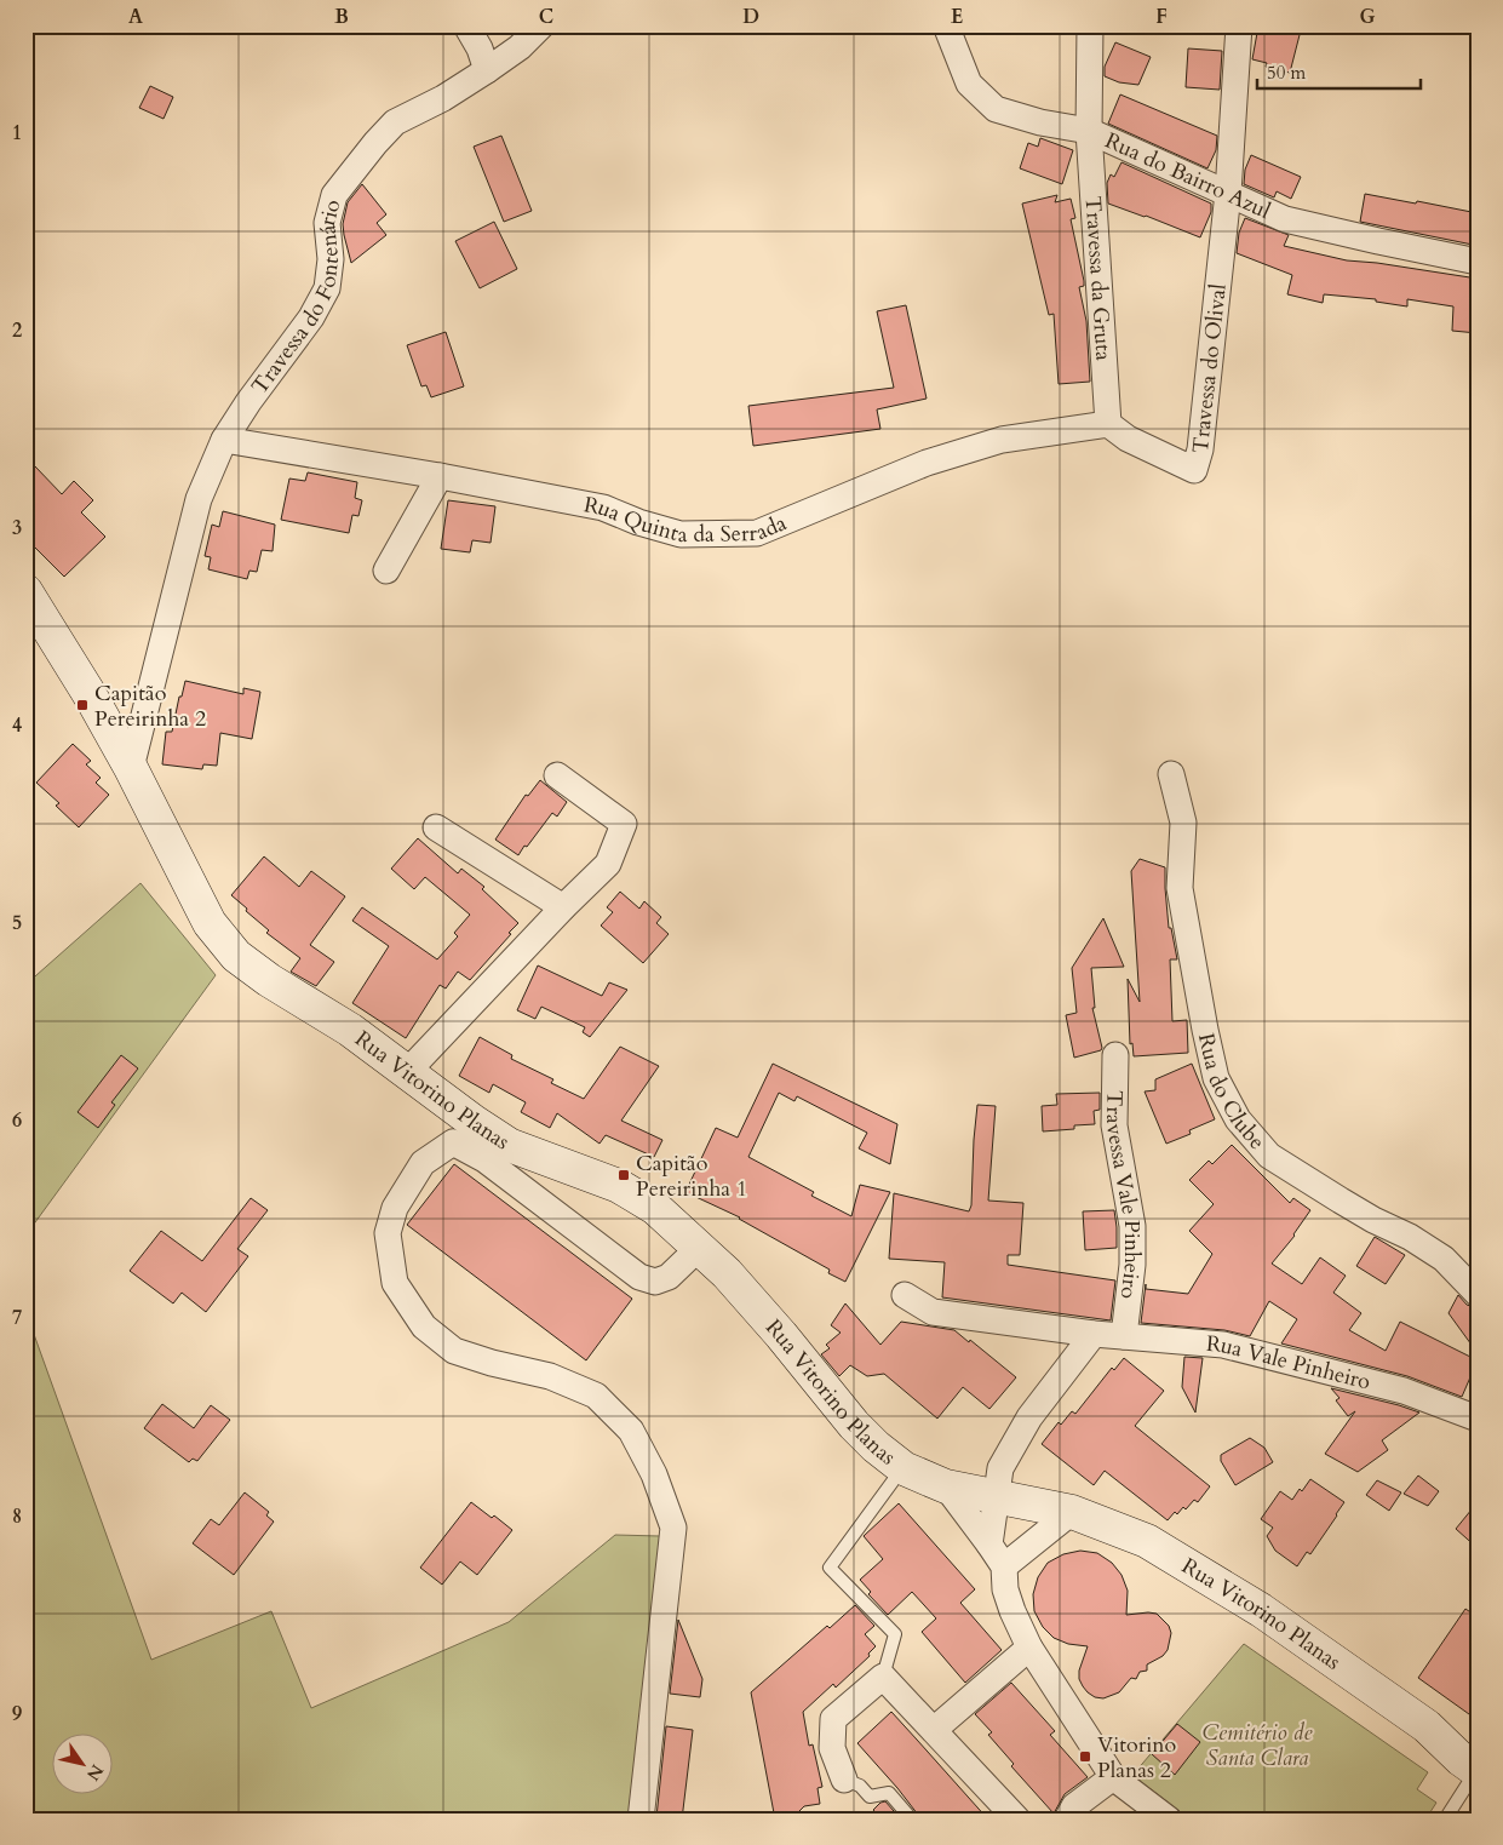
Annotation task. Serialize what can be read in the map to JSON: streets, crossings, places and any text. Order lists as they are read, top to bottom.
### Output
{
  "streets": {
    "street": [
      "Rua do Bairro Azul",
      "Travessa da Gruta",
      "Travessa do Fontenário",
      "Travessa do Olival",
      "Rua Quinta da Serrada",
      "Rua Vitorino Planas",
      "Rua do Clube",
      "Travessa Vale Pinheiro",
      "Rua Vale Pinheiro"
    ]
  },
  "crossings": [
    ["Rua do Bairro Azul", "Travessa da Gruta"],
    ["Rua do Bairro Azul", "Travessa do Olival"],
    ["Travessa da Gruta", "Travessa do Olival"],
    ["Travessa da Gruta", "Rua Quinta da Serrada"],
    ["Travessa do Fontenário", "Rua Quinta da Serrada"],
    ["Travessa do Fontenário", "Rua Vitorino Planas"],
    ["Travessa do Olival", "Rua Quinta da Serrada"],
    ["Travessa Vale Pinheiro", "Rua Vale Pinheiro"]
  ],
  "parks": ["Cemitério de Santa Clara"],
  "places": {
    "transit": ["Capitão Pereirinha 2", "Capitão Pereirinha 1", "Vitorino Planas 2"]
  },
  "scale_bar": "50 m",
  "north": "bottom right",
  "grid": {
    "columns": [
      "A",
      "B",
      "C",
      "D",
      "E",
      "F",
      "G"
    ],
    "rows": [
      "1",
      "2",
      "3",
      "4",
      "5",
      "6",
      "7",
      "8",
      "9"
    ]
  }
}
